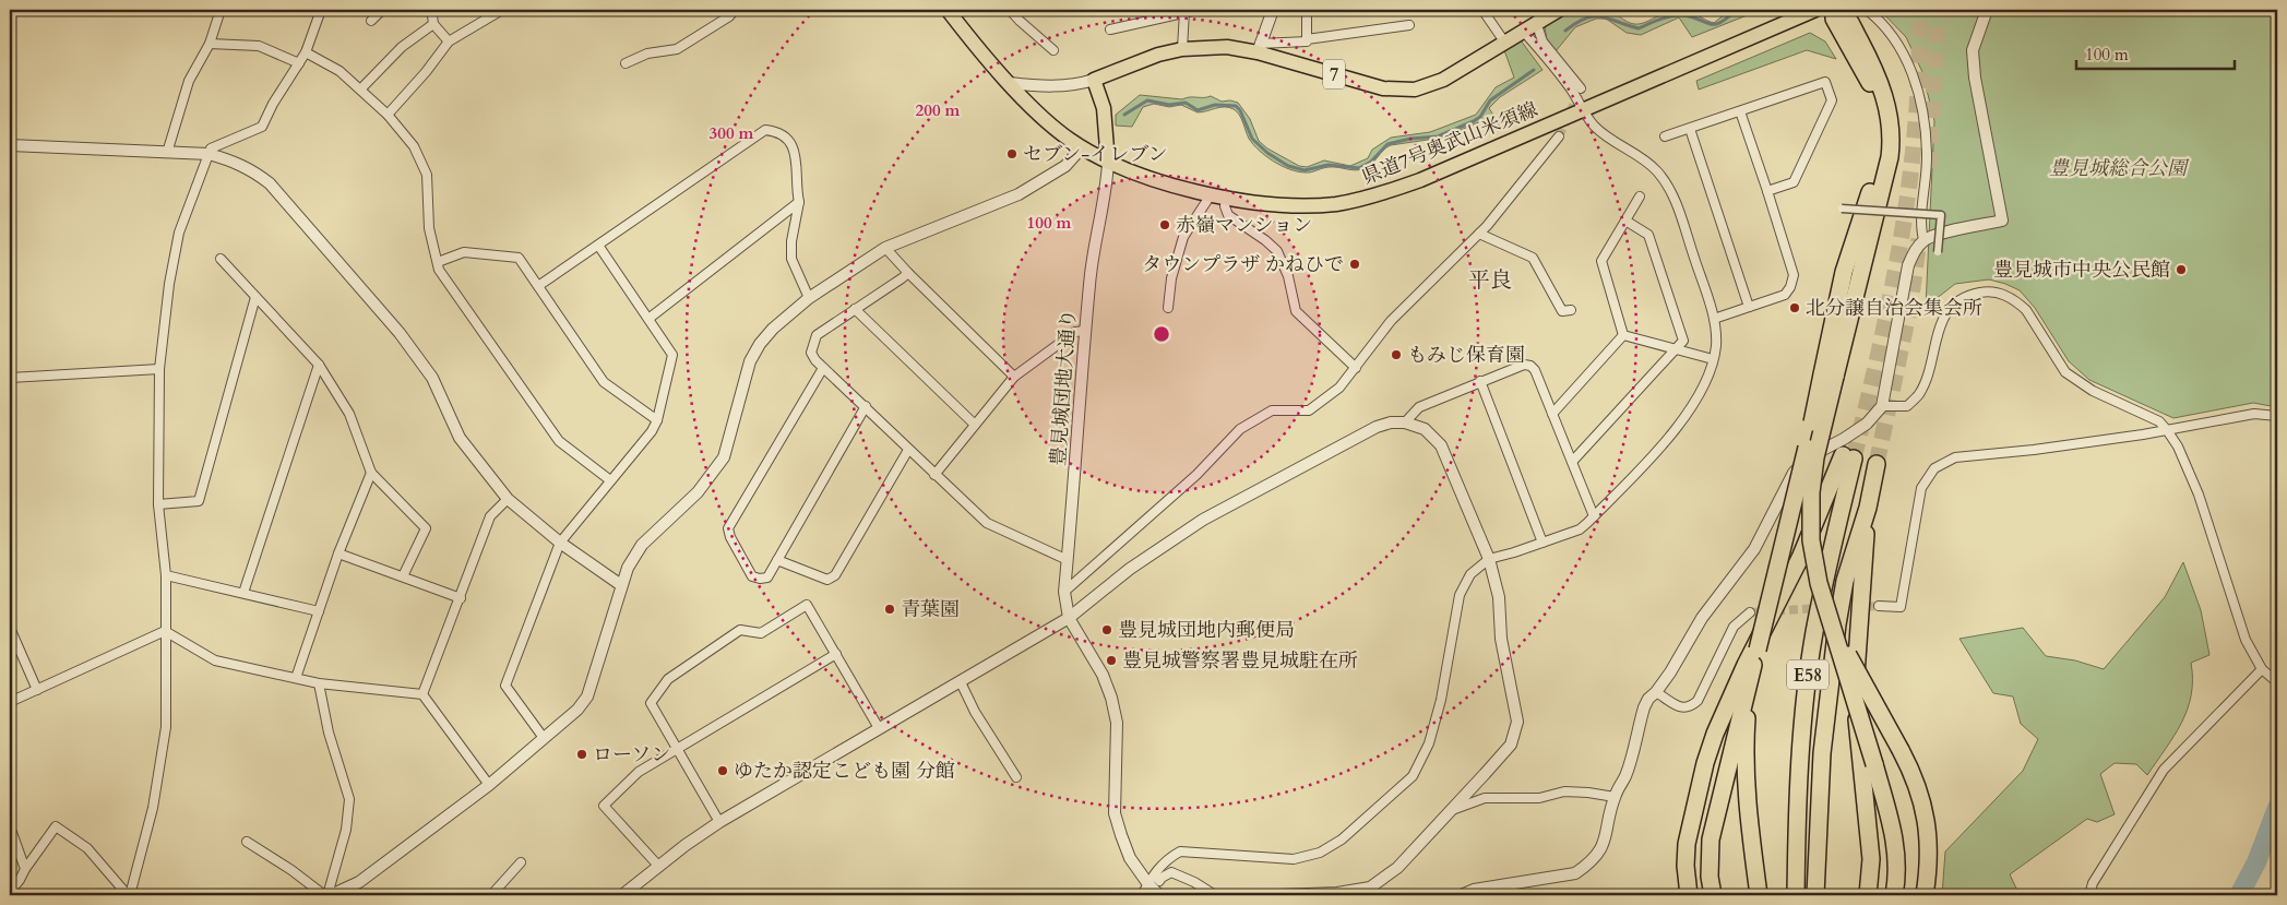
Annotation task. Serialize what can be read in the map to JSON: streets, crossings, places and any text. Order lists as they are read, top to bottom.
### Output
{
  "streets": {
    "highway": ["E58"],
    "main road": ["7", "県道7号奥武山米須線"],
    "street": ["豊見城団地大通り"]
  },
  "crossings": [
    ["県道7号奥武山米須線", "豊見城団地大通り"]
  ],
  "districts": ["平良"],
  "parks": ["豊見城総合公園"],
  "places": [
    "セブン-イレブン",
    "赤嶺マンション",
    "タウンプラザ かねひで",
    "豊見城市中央公民館",
    "北分譲自治会集会所",
    "もみじ保育園",
    "青葉園",
    "豊見城団地内郵便局",
    "豊見城警察署豊見城駐在所",
    "ローソン",
    "ゆたか認定こども園 分館"
  ],
  "scale_bar": "100 m",
  "rings": ["200 m", "300 m", "100 m"]
}
